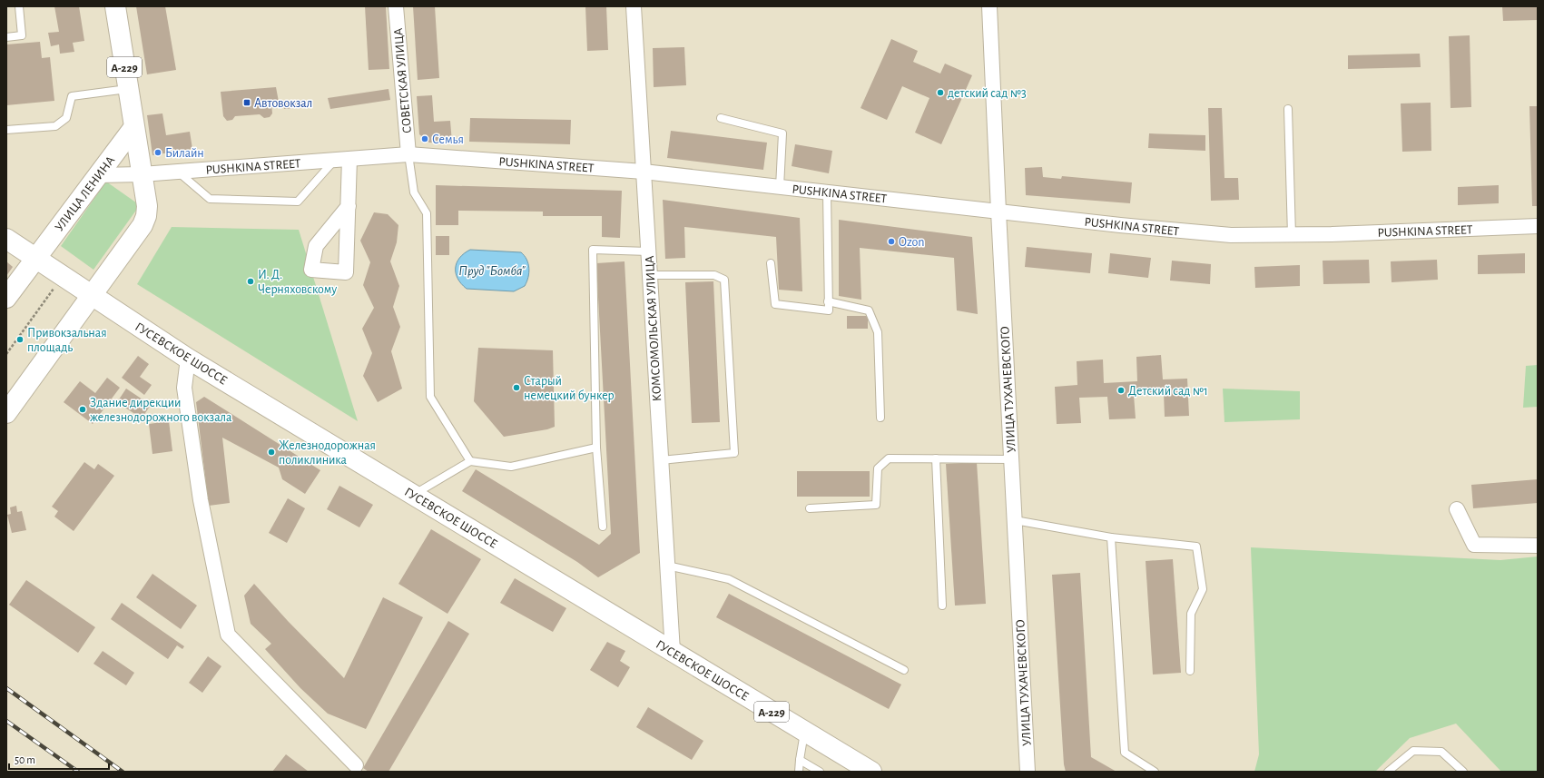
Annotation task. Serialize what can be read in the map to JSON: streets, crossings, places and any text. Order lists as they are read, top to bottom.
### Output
{
  "streets": {
    "main road": ["А-229", "УЛИЦА ЛЕНИНА", "ГУСЕВСКОЕ ШОССЕ"],
    "street": [
      "СОВЕТСКАЯ УЛИЦА",
      "PUSHKINA STREET",
      "КОМСОМОЛЬСКАЯ УЛИЦА",
      "УЛИЦА ТУХАЧЕВСКОГО"
    ]
  },
  "crossings": [
    ["А-229", "УЛИЦА ЛЕНИНА"],
    ["СОВЕТСКАЯ УЛИЦА", "PUSHKINA STREET"],
    ["PUSHKINA STREET", "УЛИЦА ЛЕНИНА"],
    ["PUSHKINA STREET", "КОМСОМОЛЬСКАЯ УЛИЦА"],
    ["PUSHKINA STREET", "УЛИЦА ТУХАЧЕВСКОГО"],
    ["УЛИЦА ЛЕНИНА", "ГУСЕВСКОЕ ШОССЕ"],
    ["КОМСОМОЛЬСКАЯ УЛИЦА", "ГУСЕВСКОЕ ШОССЕ"]
  ],
  "water": ["Пруд \"Бомба\""],
  "places": {
    "other": [
      "детский сад №3",
      "Семья",
      "Билайн",
      "Ozon",
      "И. Д. Черняховскому",
      "Привокзальная площадь",
      "Старый немецкий бункер",
      "Детский сад №1",
      "Здание дирекции железнодорожного вокзала",
      "Железнодорожная поликлиника"
    ],
    "transit": ["Автовокзал"]
  },
  "scale_bar": "50 m"
}
